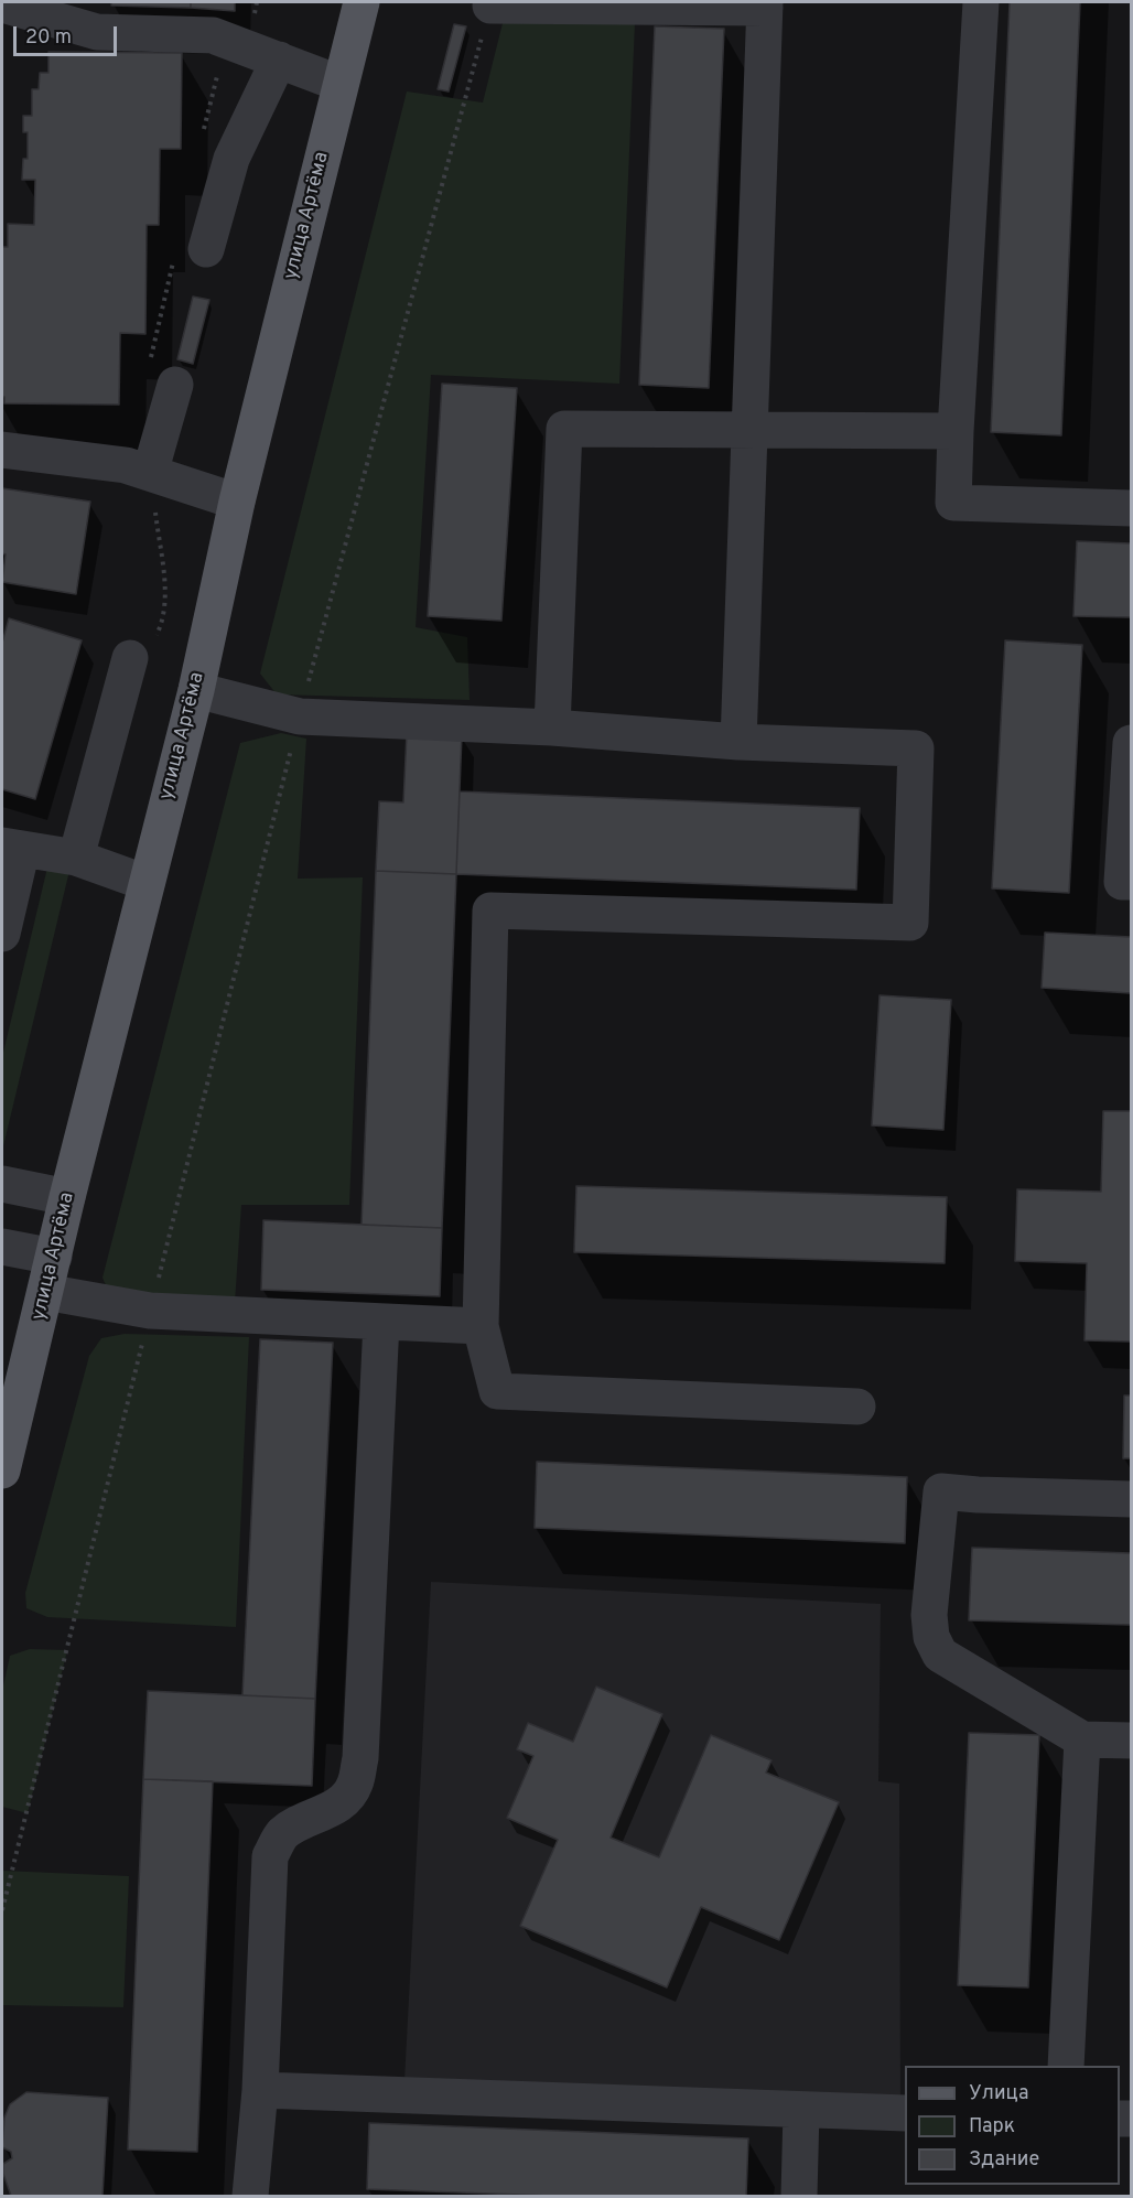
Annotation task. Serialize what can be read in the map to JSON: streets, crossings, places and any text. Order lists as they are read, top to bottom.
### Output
{
  "streets": {
    "main road": ["улица Артёма"]
  },
  "legend": ["Улица", "Парк", "Здание"],
  "scale_bar": "20 m"
}
